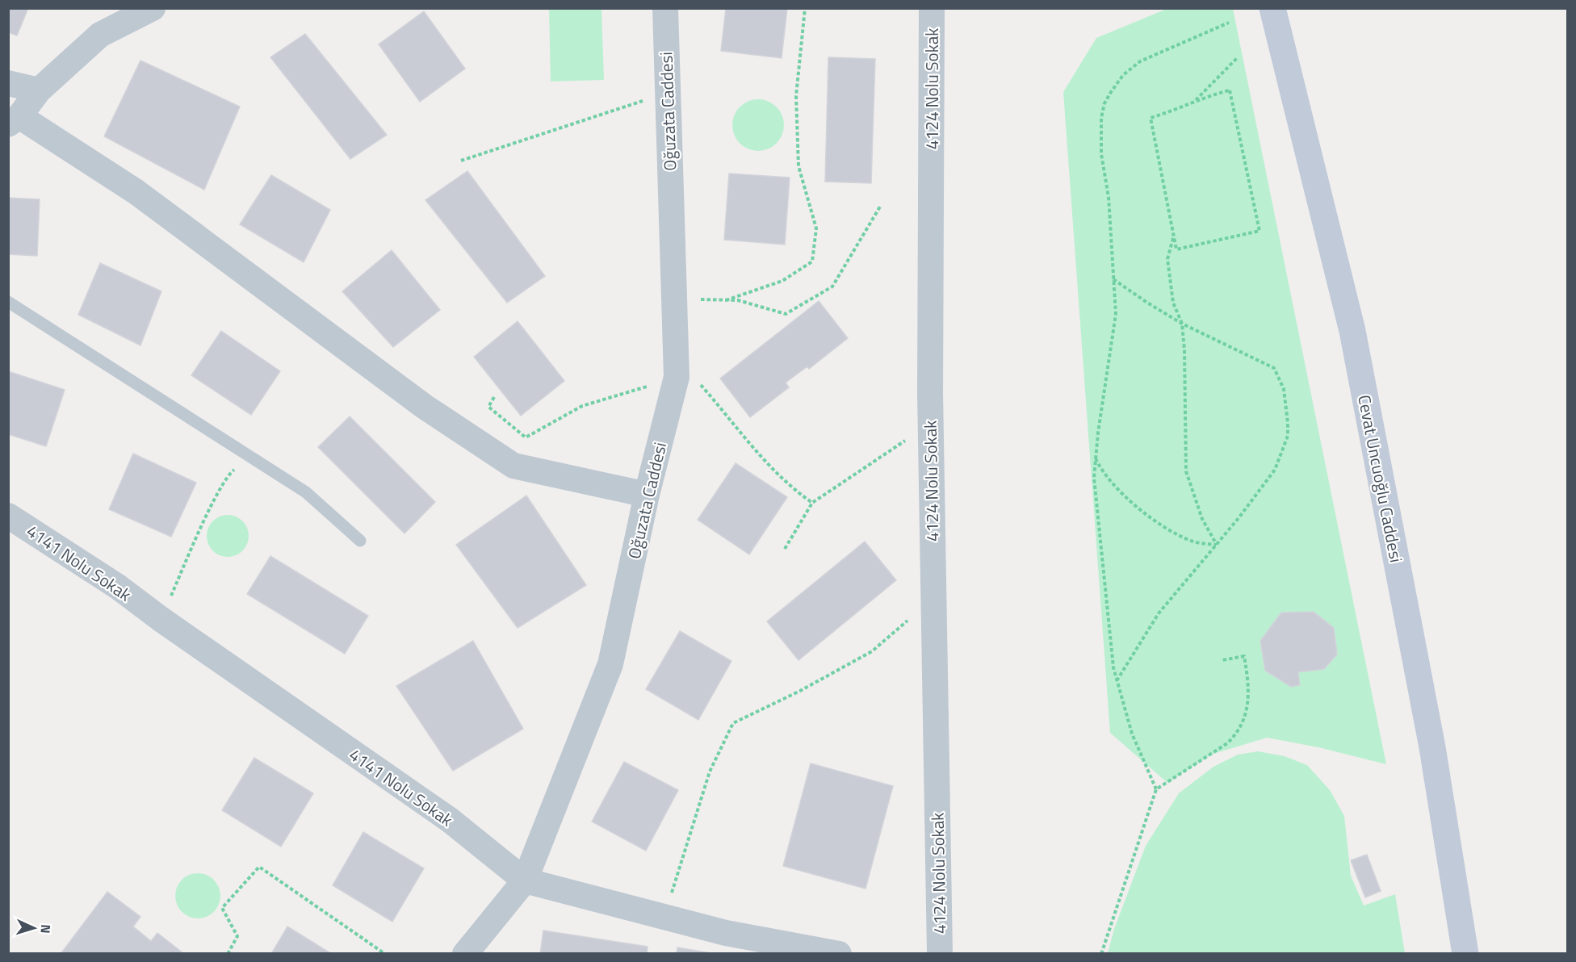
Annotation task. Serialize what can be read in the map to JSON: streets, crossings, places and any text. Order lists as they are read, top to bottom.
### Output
{
  "streets": {
    "street": [
      "4124 Nolu Sokak",
      "Oğuzata Caddesi",
      "Cevat Uncuoğlu Caddesi",
      "4141 Nolu Sokak"
    ]
  },
  "crossings": [
    ["Oğuzata Caddesi", "4141 Nolu Sokak"]
  ],
  "north": "right"
}
